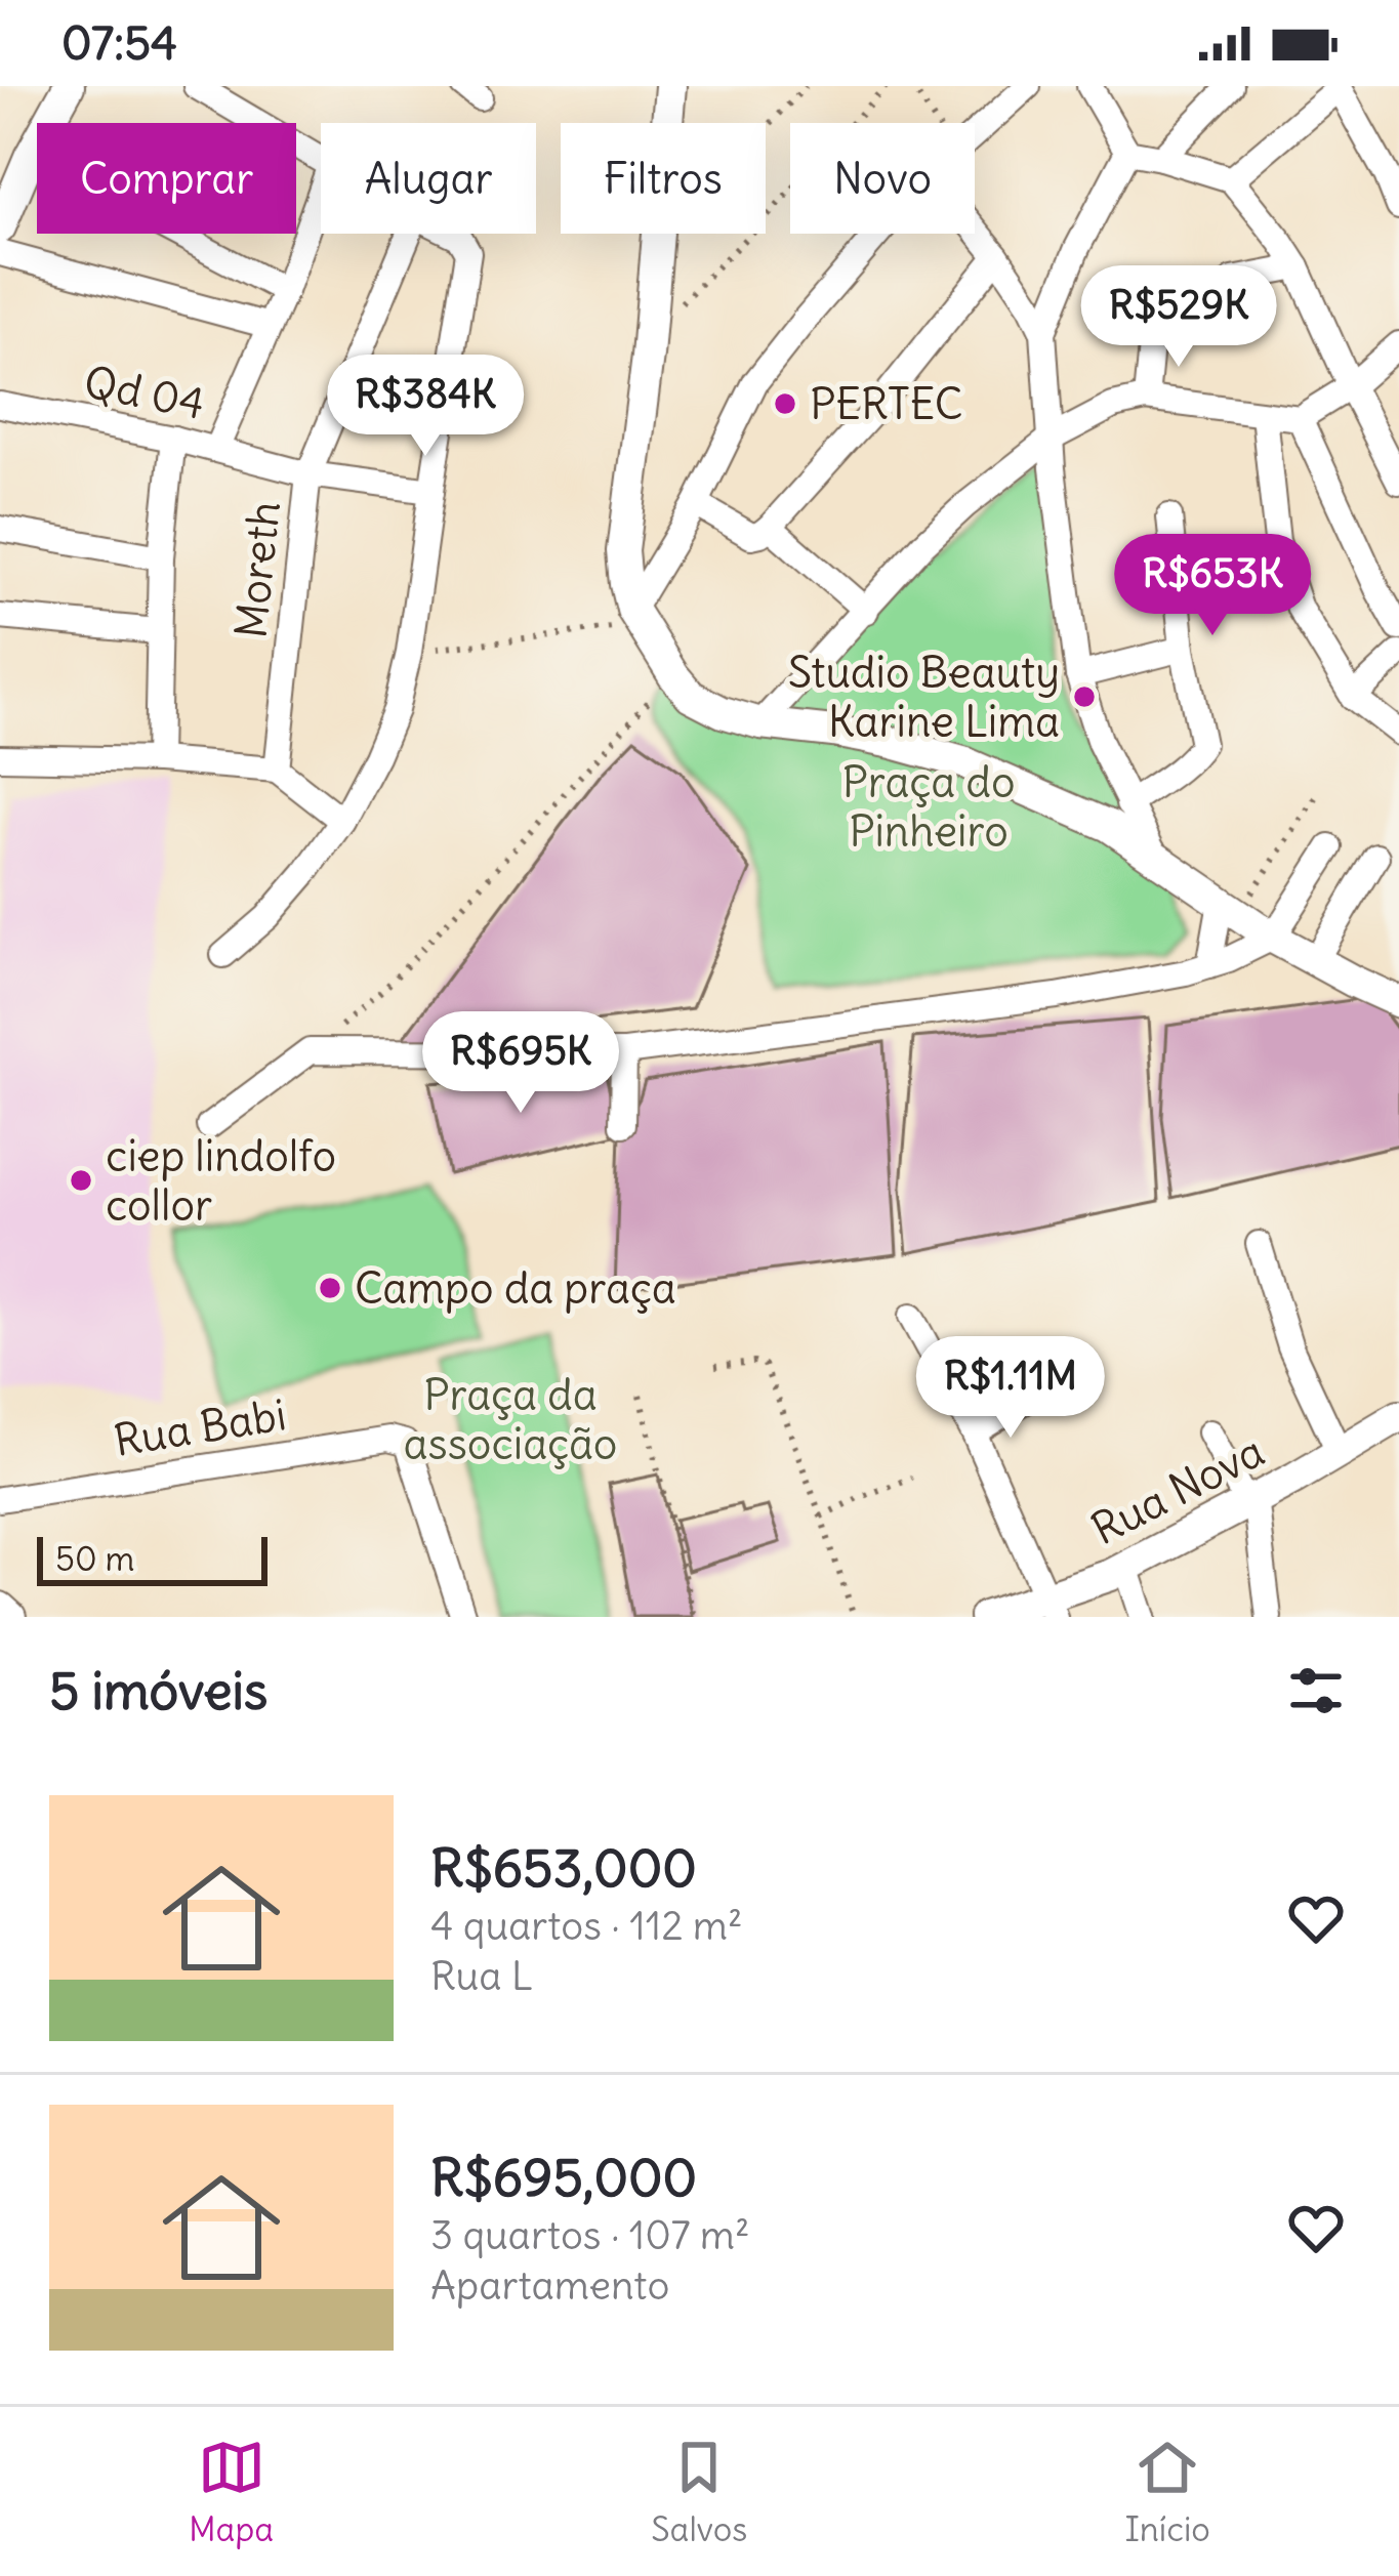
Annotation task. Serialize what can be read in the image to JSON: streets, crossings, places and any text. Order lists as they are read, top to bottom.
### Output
{
  "streets": {
    "street": [
      "Qd 04",
      "Moreth",
      "Rua Babi",
      "Rua Nova"
    ]
  },
  "crossings": [
    ["Qd 04", "Moreth"]
  ],
  "parks": ["Praça do Pinheiro", "Praça da associação"],
  "places": [
    "PERTEC",
    "Studio Beauty Karine Lima",
    "ciep lindolfo collor",
    "Campo da praça"
  ],
  "scale_bar": "50 m",
  "page": {
    "status": "07:54",
    "chip": [
      "Comprar",
      "Alugar",
      "Filtros",
      "Novo"
    ],
    "price": [
      "R$529K",
      "R$384K",
      "R$653K",
      "R$695K",
      "R$1.11M"
    ],
    "scale": "50 m",
    "heading": "5 imóveis",
    "list": [
      {
        "name": "R$653,000",
        "note": "4 quartos · 112 m² · Rua L"
      },
      {
        "name": "R$695,000",
        "note": "3 quartos · 107 m² · Apartamento"
      }
    ],
    "tabs": ["Mapa", "Salvos", "Início"]
  }
}
